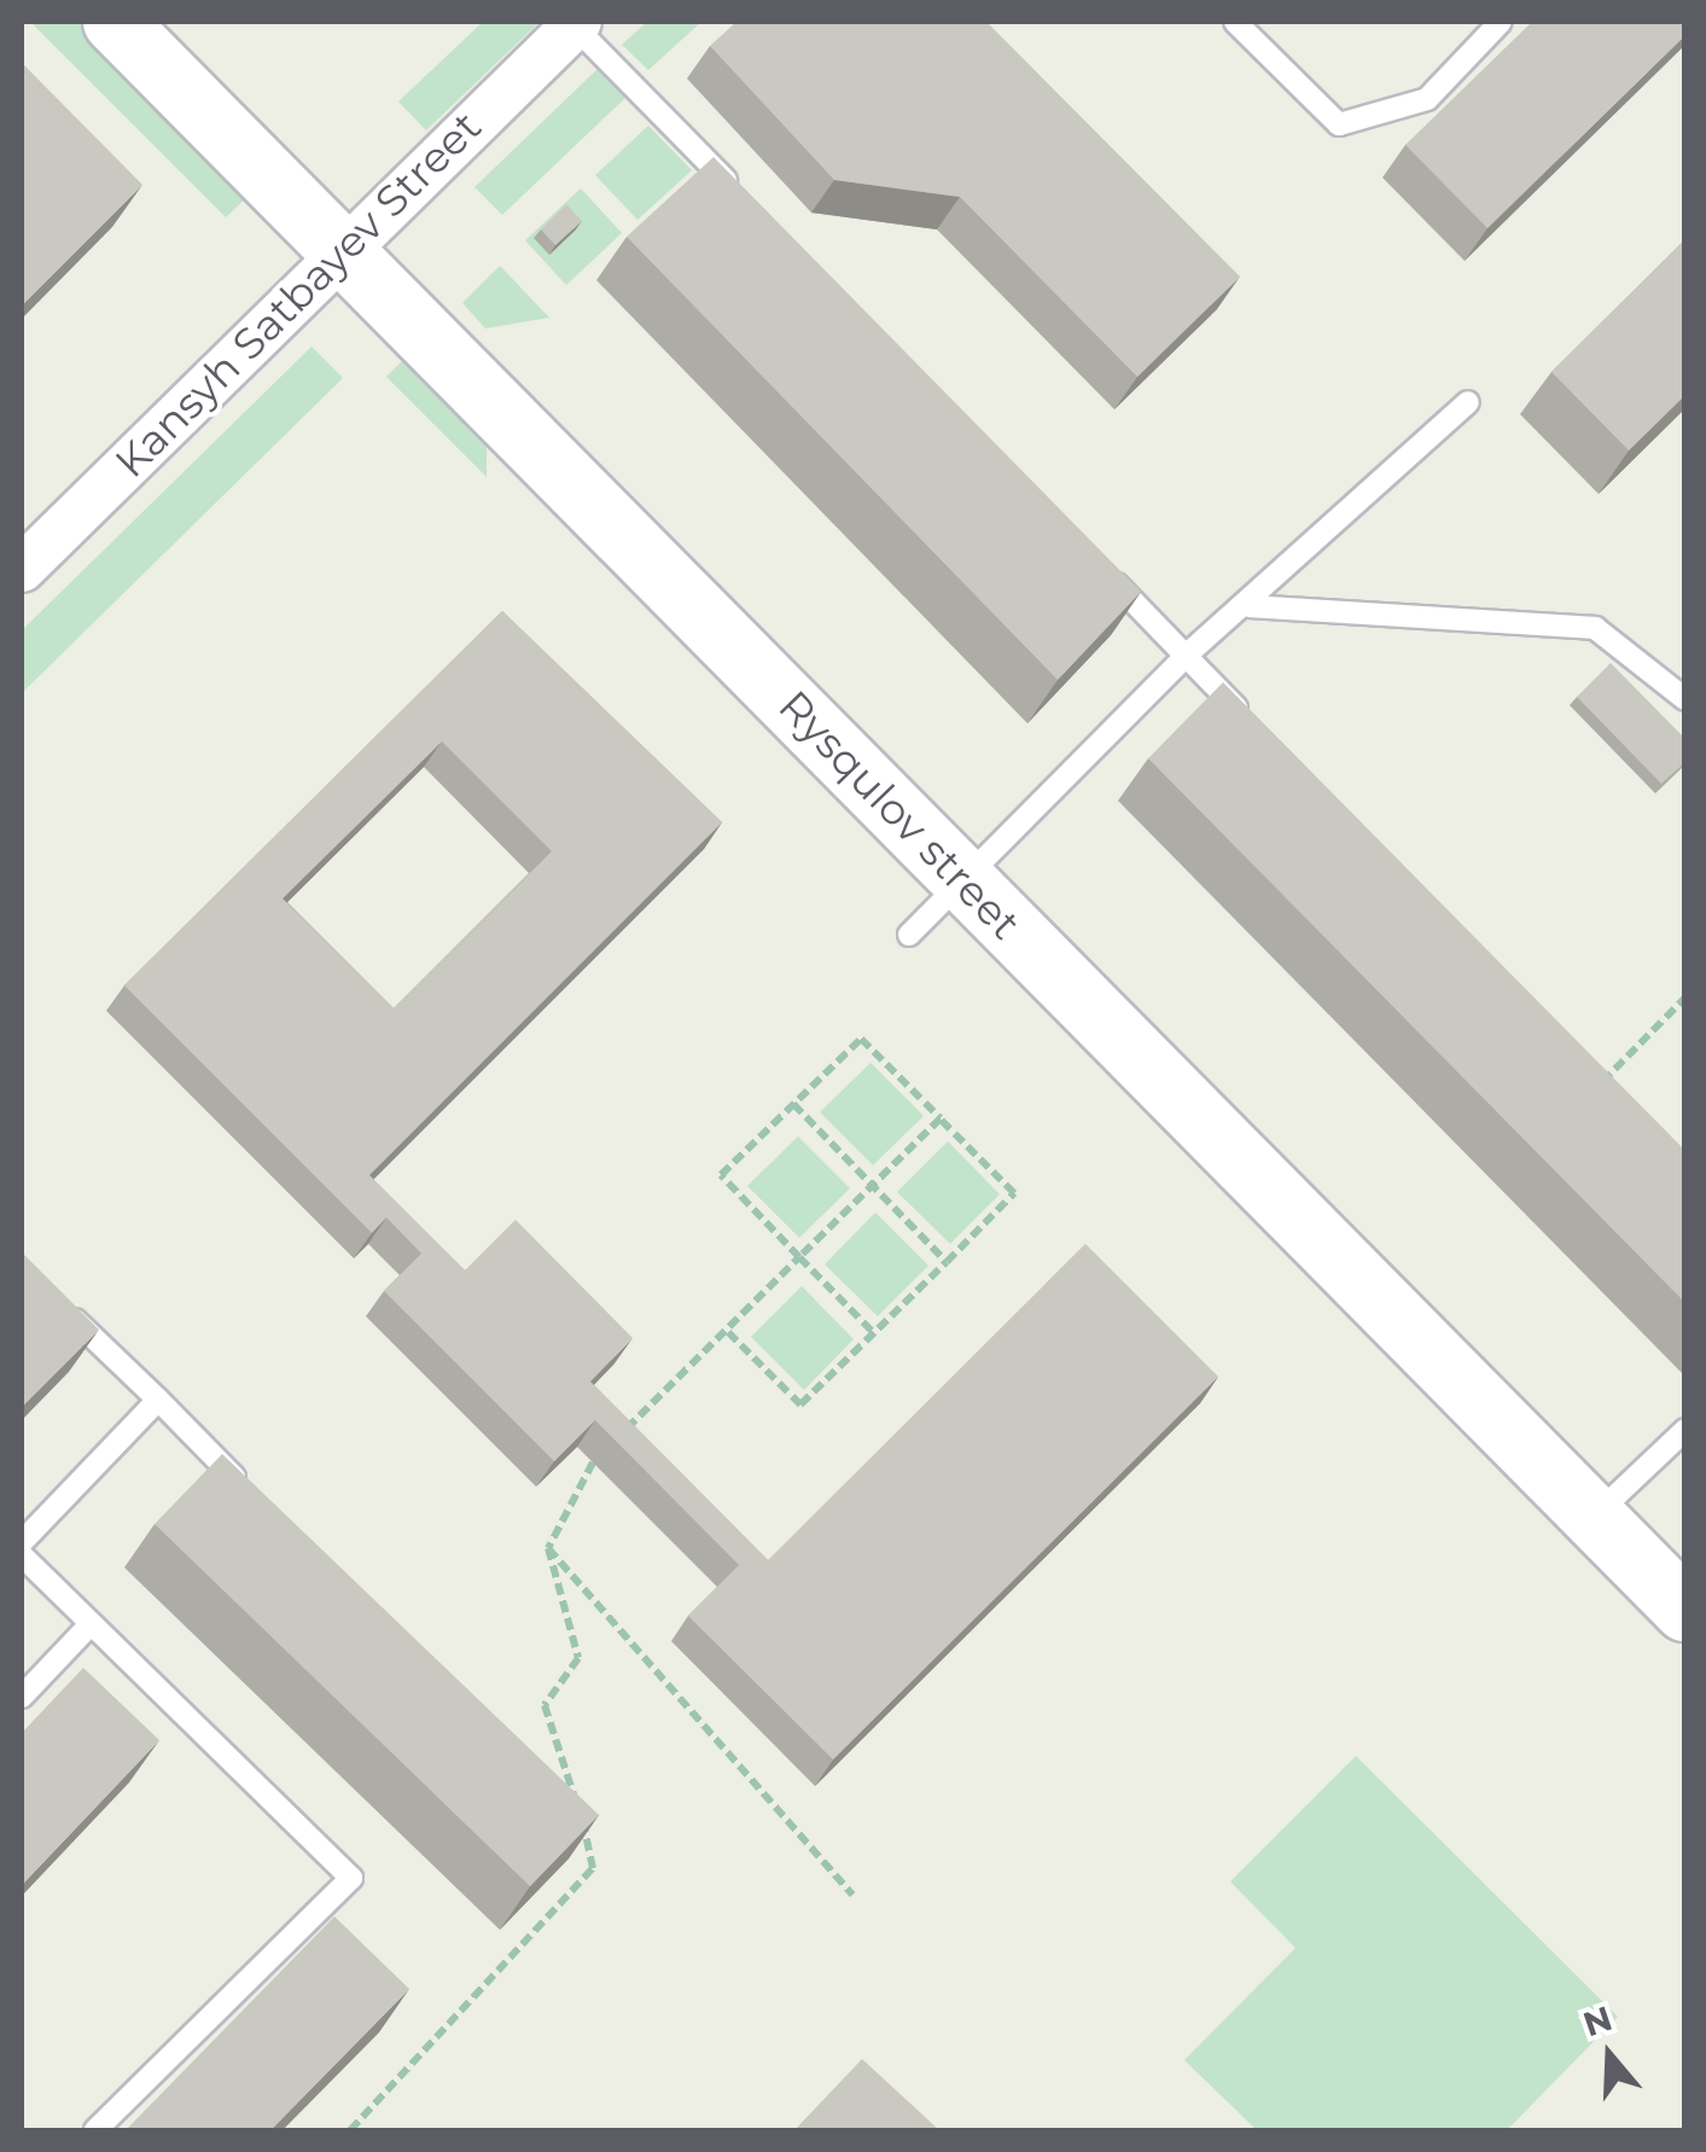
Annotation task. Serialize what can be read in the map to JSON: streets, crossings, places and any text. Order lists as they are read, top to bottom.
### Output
{
  "streets": {
    "street": ["Kansyh Satbayev Street", "Rysqulov street"]
  },
  "crossings": [
    ["Kansyh Satbayev Street", "Rysqulov street"]
  ],
  "north": "top"
}
